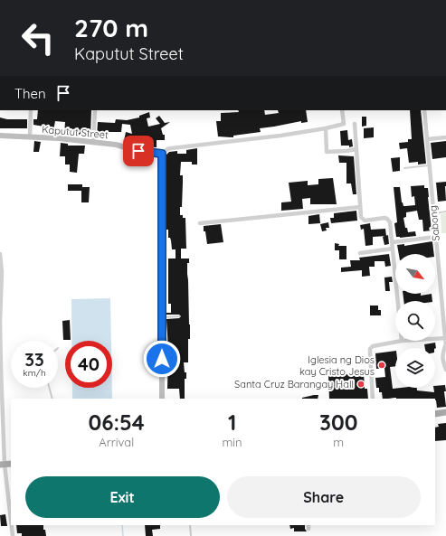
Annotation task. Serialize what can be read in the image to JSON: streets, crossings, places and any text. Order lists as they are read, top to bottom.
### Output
{
  "streets": {
    "street": ["Kaputut Street", "Sabong"]
  },
  "places": ["Iglesia ng Dios kay Cristo Jesus", "Santa Cruz Barangay Hall"],
  "north": "bottom right",
  "page": {
    "turn": ["270 m", "Kaputut Street"],
    "then": "Then",
    "speed": "33 km/h",
    "limit": "40",
    "eta": [
      "06:54",
      "Arrival",
      "1",
      "min",
      "300",
      "m"
    ],
    "buttons": ["Exit", "Share"]
  }
}
